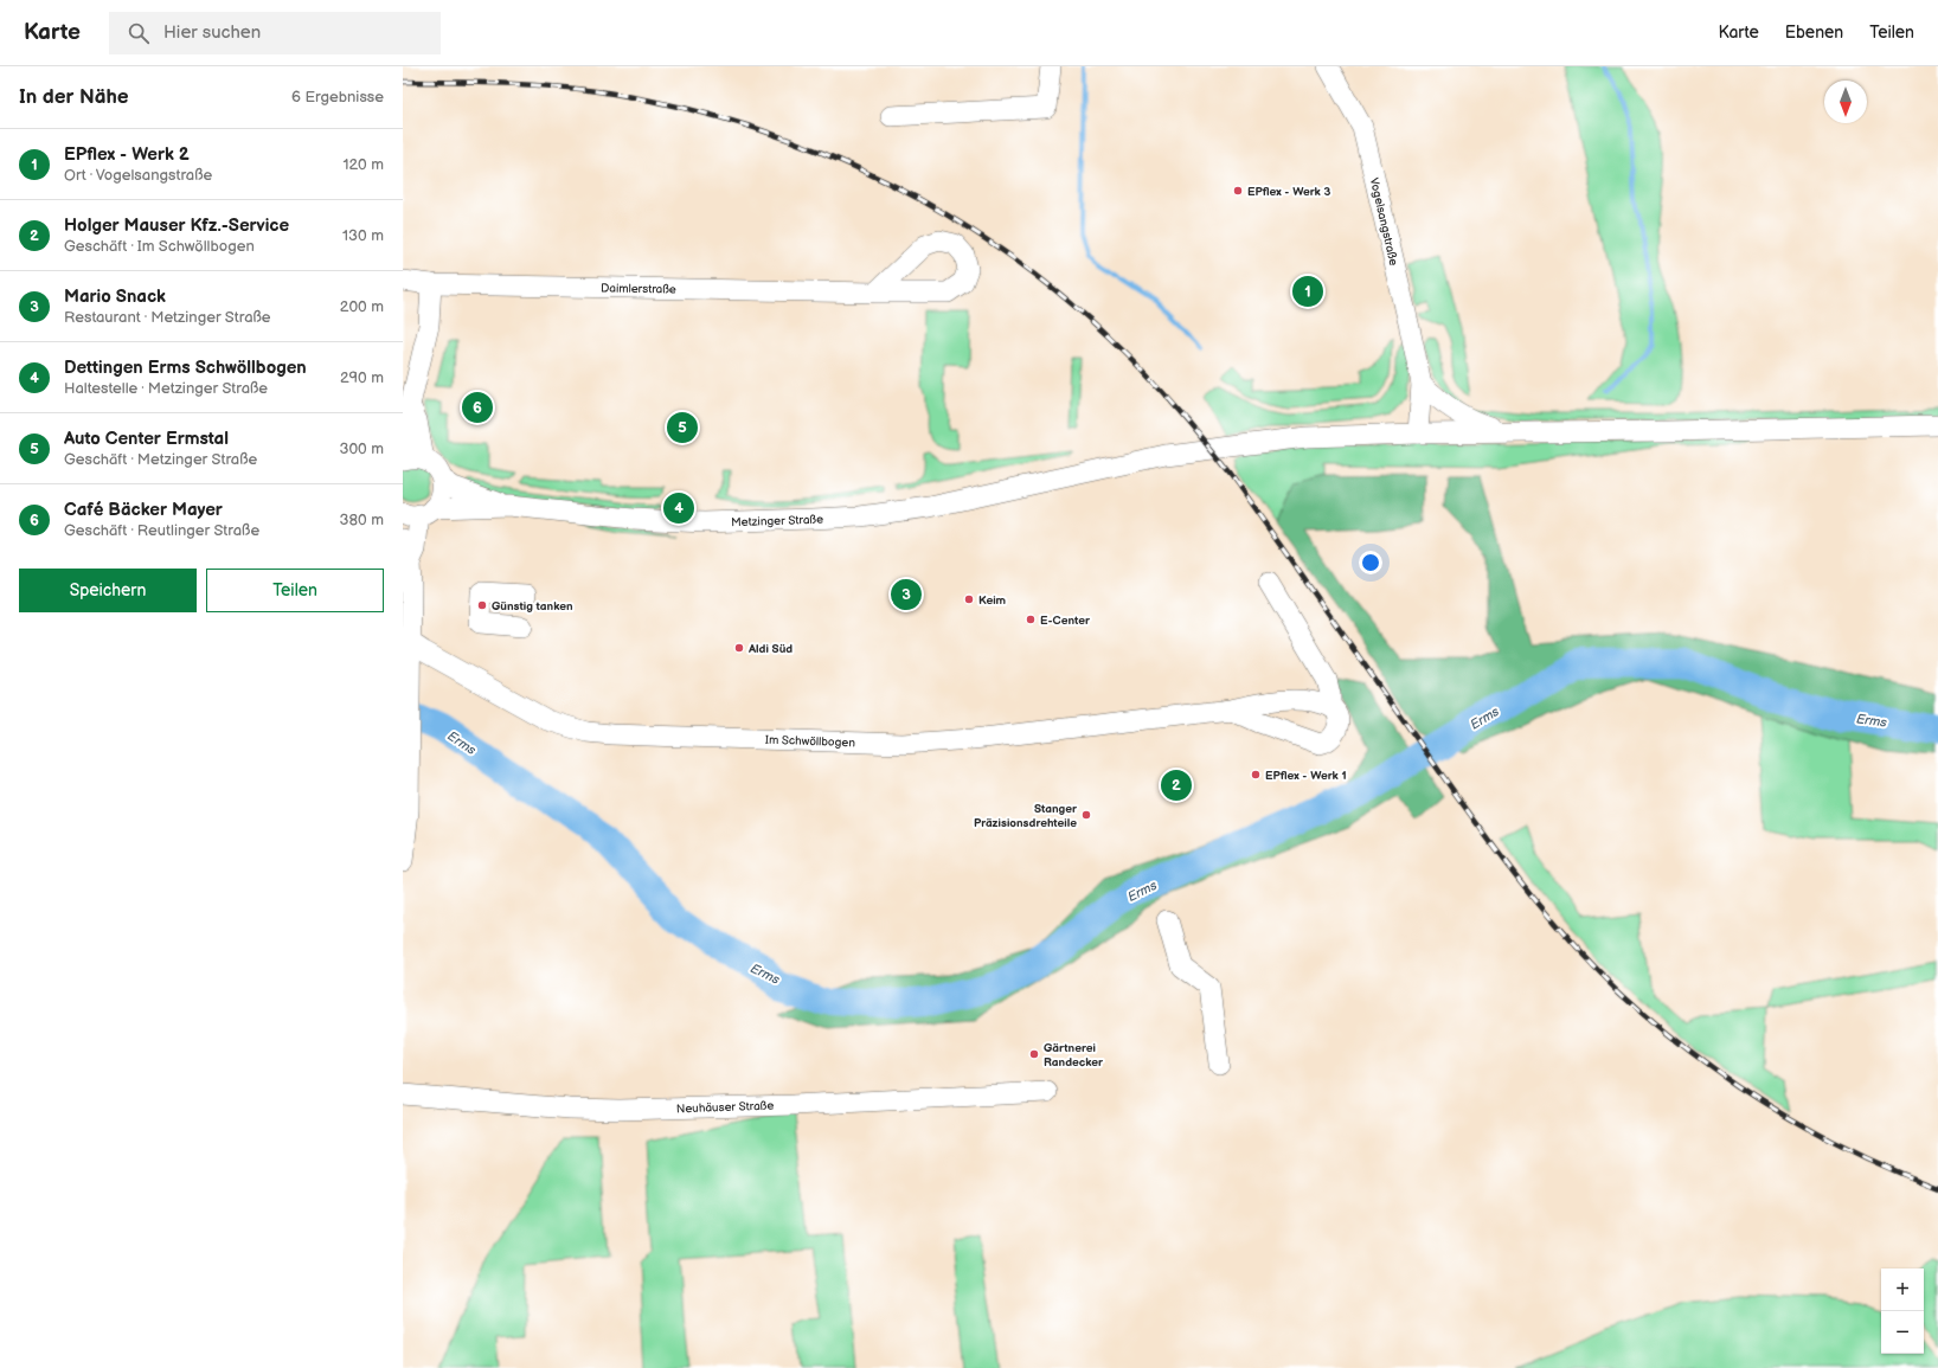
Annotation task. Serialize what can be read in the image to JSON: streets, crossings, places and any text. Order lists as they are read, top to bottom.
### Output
{
  "streets": {
    "street": [
      "Vogelsangstraße",
      "Daimlerstraße",
      "Metzinger Straße",
      "Im Schwöllbogen",
      "Neuhäuser Straße"
    ]
  },
  "crossings": [
    ["Vogelsangstraße", "Metzinger Straße"]
  ],
  "water": ["Erms"],
  "places": [
    "EPflex - Werk 3",
    "Keim",
    "Günstig tanken",
    "E-Center",
    "Aldi Süd",
    "EPflex - Werk 1",
    "Stanger Präzisionsdrehteile",
    "Gärtnerei Randecker"
  ],
  "north": "bottom",
  "page": {
    "header": "Karte",
    "search": "Hier suchen",
    "nav": ["Karte", "Ebenen", "Teilen"],
    "heading": ["In der Nähe", "6 Ergebnisse"],
    "list": [
      {
        "mark": "1",
        "name": "EPflex - Werk 2",
        "note": "Ort · Vogelsangstraße",
        "value": "120 m"
      },
      {
        "mark": "2",
        "name": "Holger Mauser Kfz.-Service",
        "note": "Geschäft · Im Schwöllbogen",
        "value": "130 m"
      },
      {
        "mark": "3",
        "name": "Mario Snack",
        "note": "Restaurant · Metzinger Straße",
        "value": "200 m"
      },
      {
        "mark": "4",
        "name": "Dettingen Erms Schwöllbogen",
        "note": "Haltestelle · Metzinger Straße",
        "value": "290 m"
      },
      {
        "mark": "5",
        "name": "Auto Center Ermstal",
        "note": "Geschäft · Metzinger Straße",
        "value": "300 m"
      },
      {
        "mark": "6",
        "name": "Café Bäcker Mayer",
        "note": "Geschäft · Reutlinger Straße",
        "value": "380 m"
      }
    ],
    "pins": [
      "1",
      "6",
      "5",
      "4",
      "3",
      "2"
    ],
    "buttons": ["Speichern", "Teilen"],
    "map_buttons": ["+", "−"]
  }
}
